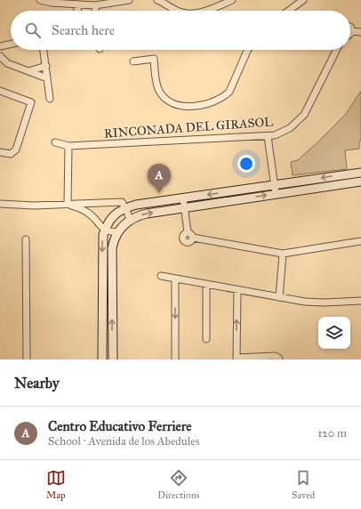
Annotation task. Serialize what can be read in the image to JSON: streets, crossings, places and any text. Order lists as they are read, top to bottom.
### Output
{
  "streets": {
    "street": ["RINCONADA DEL GIRASOL"]
  },
  "page": {
    "search": "Search here",
    "pins": "A",
    "heading": "Nearby",
    "list": [
      {
        "mark": "A",
        "name": "Centro Educativo Ferriere",
        "note": "School · Avenida de los Abedules",
        "value": "120 m"
      }
    ],
    "nav": ["Map", "Directions", "Saved"]
  }
}
